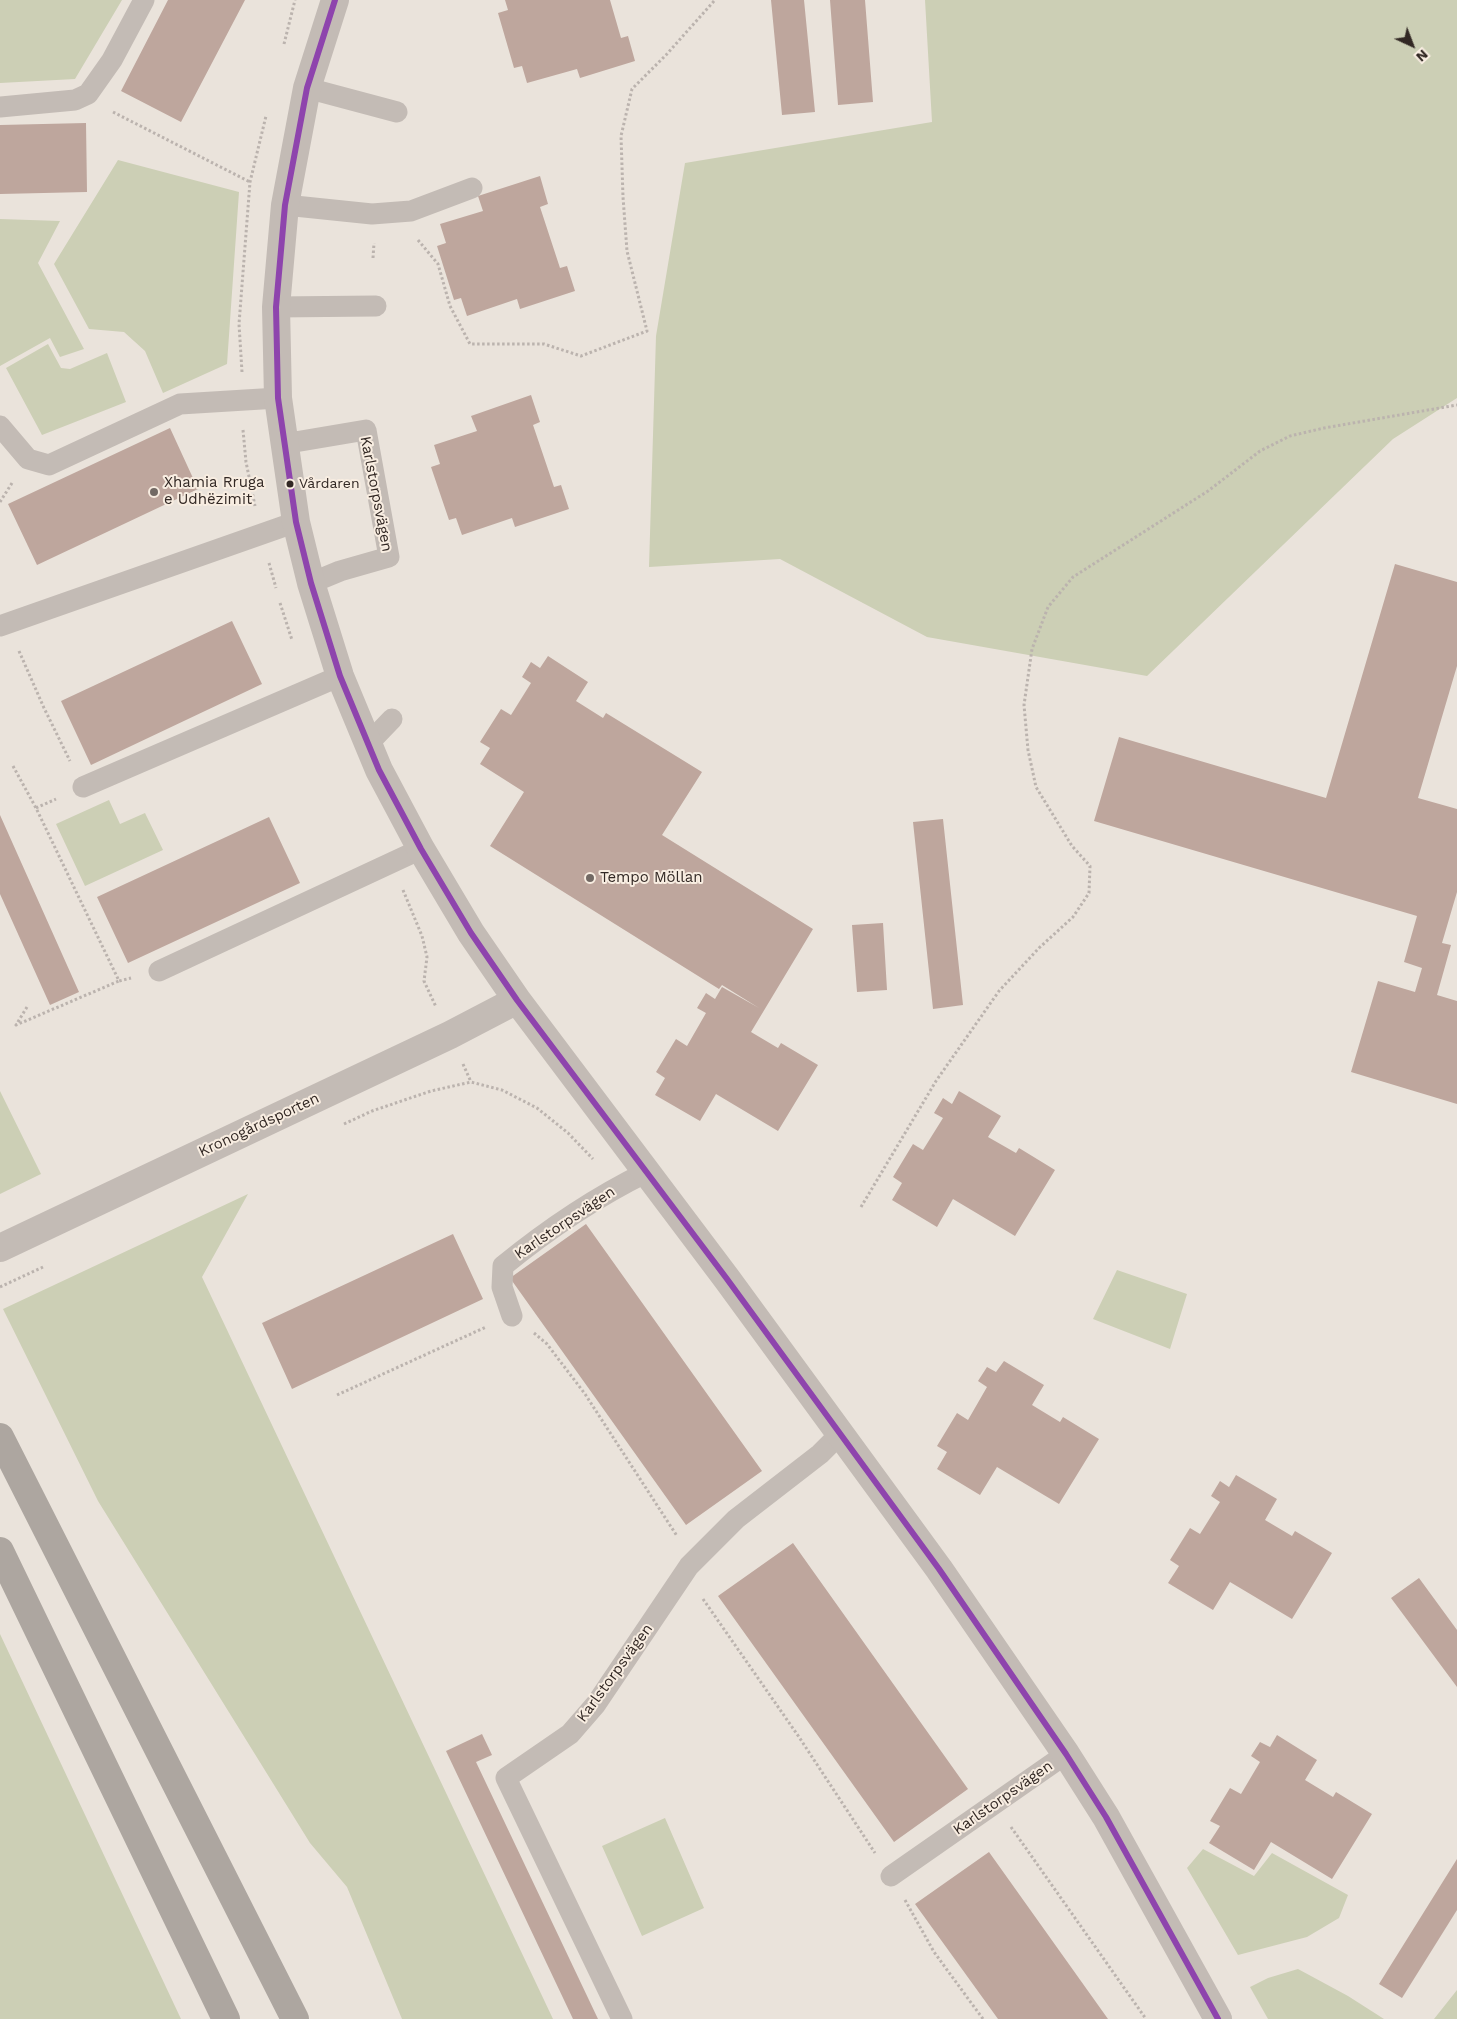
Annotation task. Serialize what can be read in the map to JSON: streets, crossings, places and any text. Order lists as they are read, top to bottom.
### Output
{
  "streets": {
    "street": ["Karlstorpsvägen", "Kronogårdsporten"]
  },
  "crossings": [
    ["Karlstorpsvägen", "Kronogårdsporten"]
  ],
  "places": ["Vårdaren", "Xhamia Rruga e Udhëzimit", "Tempo Möllan"],
  "north": "bottom right"
}
